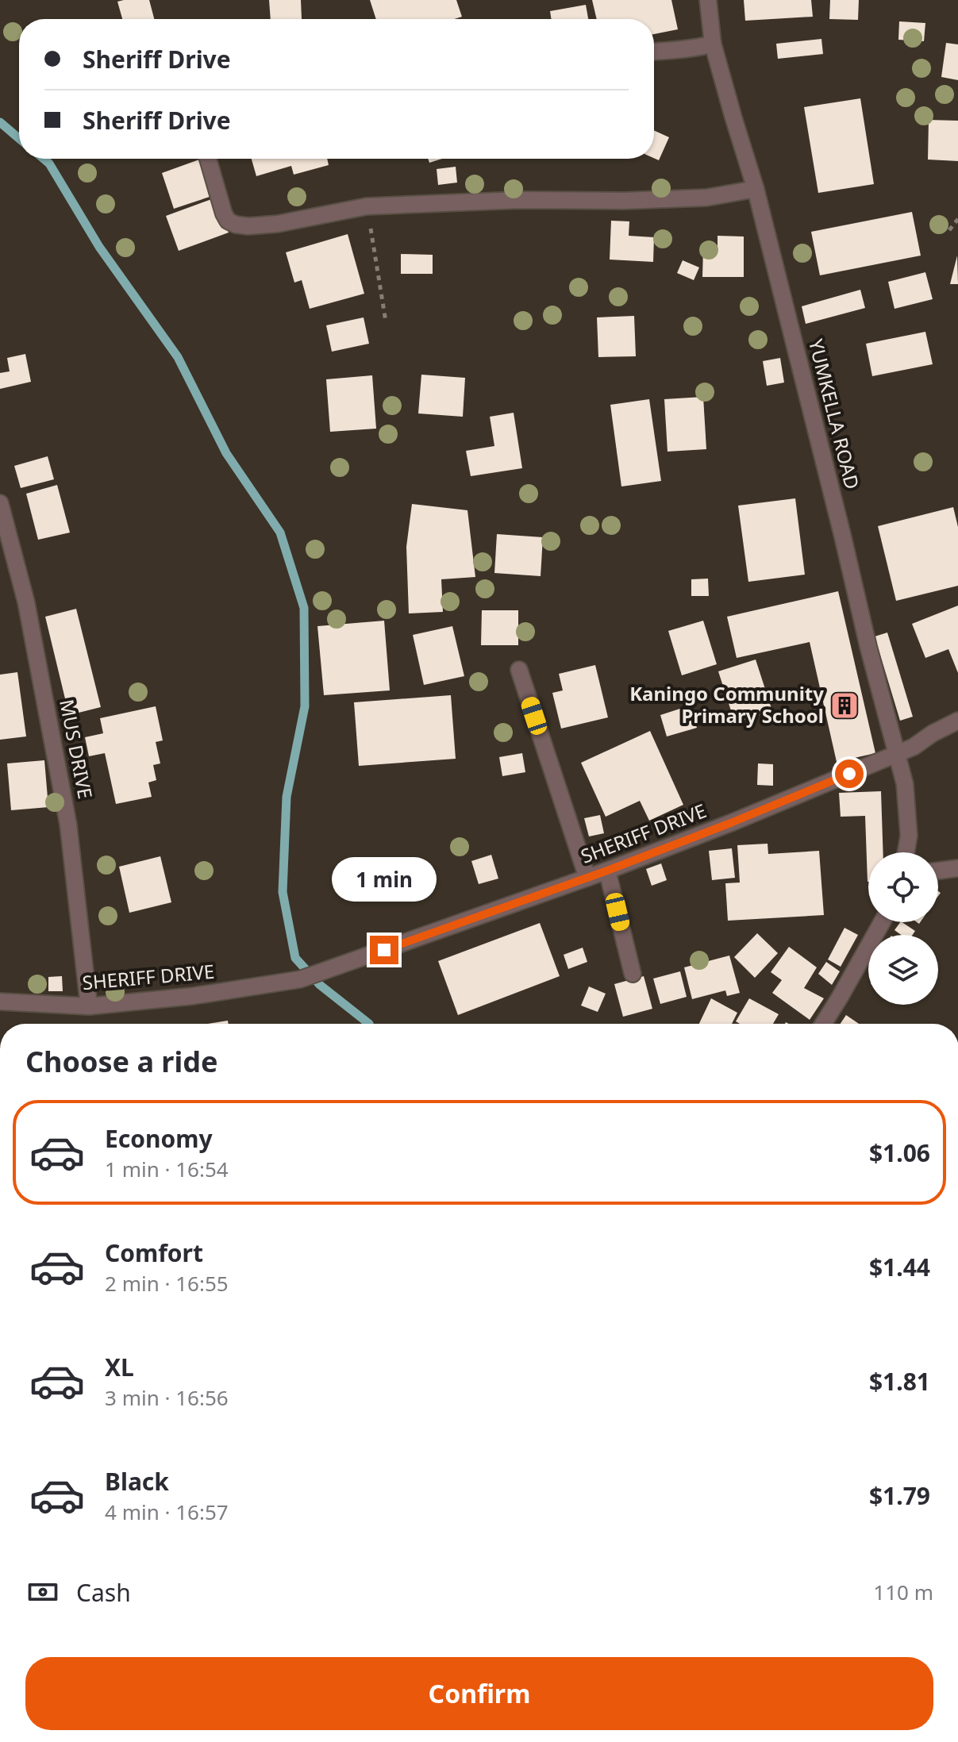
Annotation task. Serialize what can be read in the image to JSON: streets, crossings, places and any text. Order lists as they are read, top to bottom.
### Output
{
  "streets": {
    "street": ["YUMKELLA ROAD", "MUS DRIVE", "SHERIFF DRIVE"]
  },
  "crossings": [
    ["YUMKELLA ROAD", "SHERIFF DRIVE"],
    ["MUS DRIVE", "SHERIFF DRIVE"]
  ],
  "places": {
    "building": ["Kaningo Community Primary School"]
  },
  "page": {
    "banner": ["Sheriff Drive", "Sheriff Drive"],
    "bubble": "1 min",
    "heading": "Choose a ride",
    "list": [
      {
        "name": "Economy",
        "note": "1 min · 16:54",
        "value": "$1.06"
      },
      {
        "name": "Comfort",
        "note": "2 min · 16:55",
        "value": "$1.44"
      },
      {
        "name": "XL",
        "note": "3 min · 16:56",
        "value": "$1.81"
      },
      {
        "name": "Black",
        "note": "4 min · 16:57",
        "value": "$1.79"
      }
    ],
    "pay": ["Cash", "110 m"],
    "buttons": "Confirm"
  }
}
